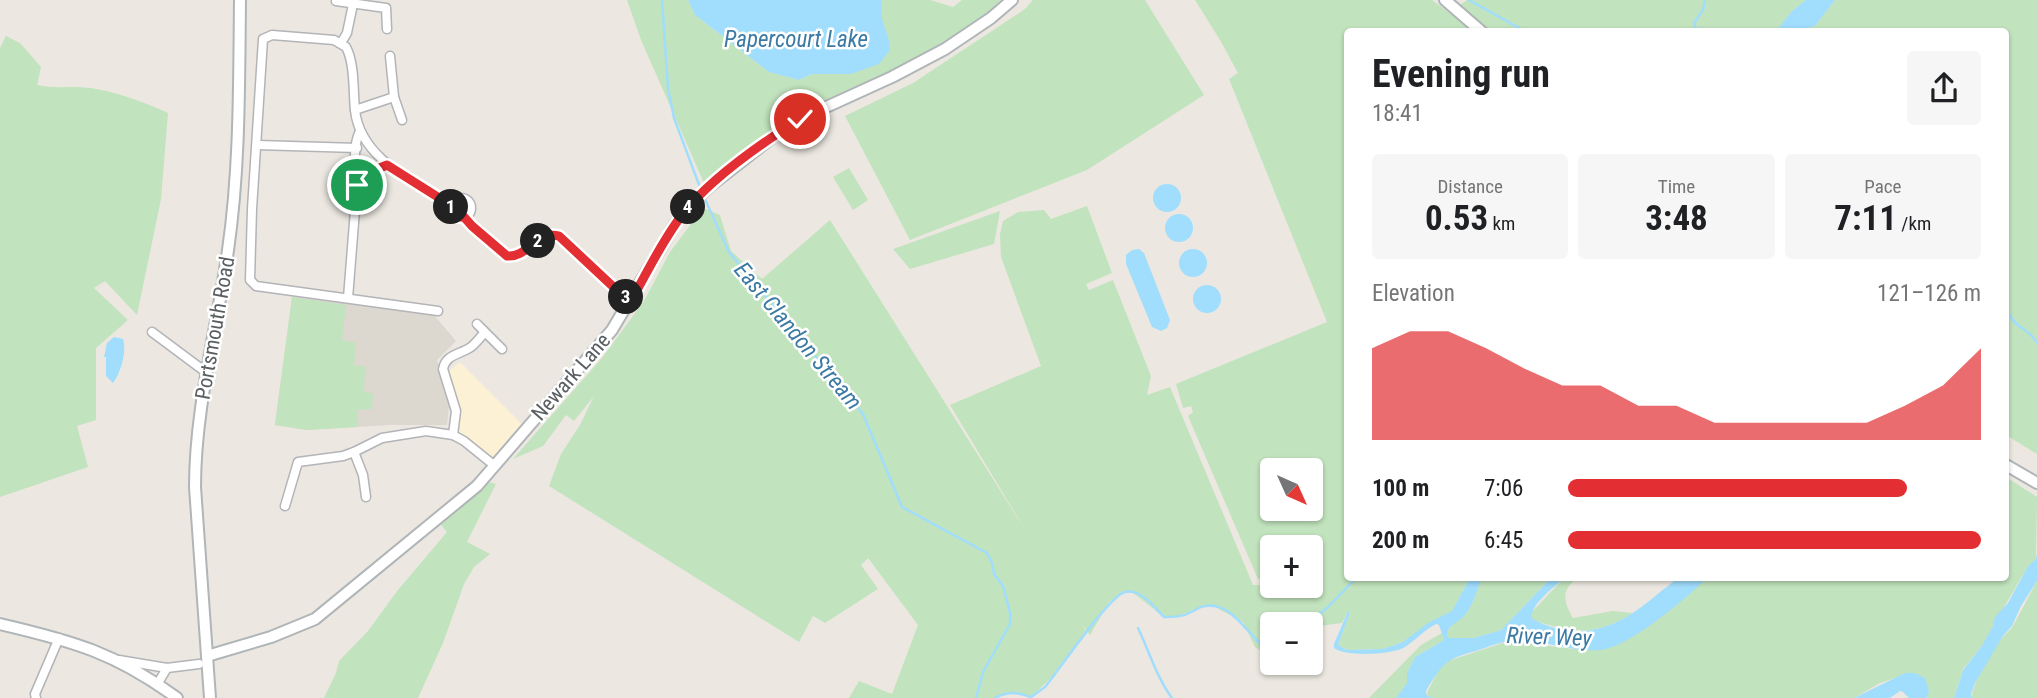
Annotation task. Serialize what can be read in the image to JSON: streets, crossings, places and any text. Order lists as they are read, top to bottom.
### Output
{
  "streets": {
    "main road": ["Portsmouth Road", "Newark Lane"]
  },
  "crossings": [
    ["Portsmouth Road", "Newark Lane"]
  ],
  "water": ["Papercourt Lake", "East Clandon Stream", "River Wey"],
  "north": "bottom right",
  "page": {
    "heading": ["Evening run", "18:41"],
    "stats": [
      ["Distance", "0.53 km"],
      ["Time", "3:48"],
      ["Pace", "7:11 /km"]
    ],
    "pins": [
      "1",
      "4",
      "2",
      "3"
    ],
    "chart": ["Elevation", "121–126 m"],
    "map_buttons": ["+", "−"],
    "list": [
      {
        "name": "100 m",
        "note": "7:06"
      },
      {
        "name": "200 m",
        "note": "6:45"
      }
    ]
  }
}
